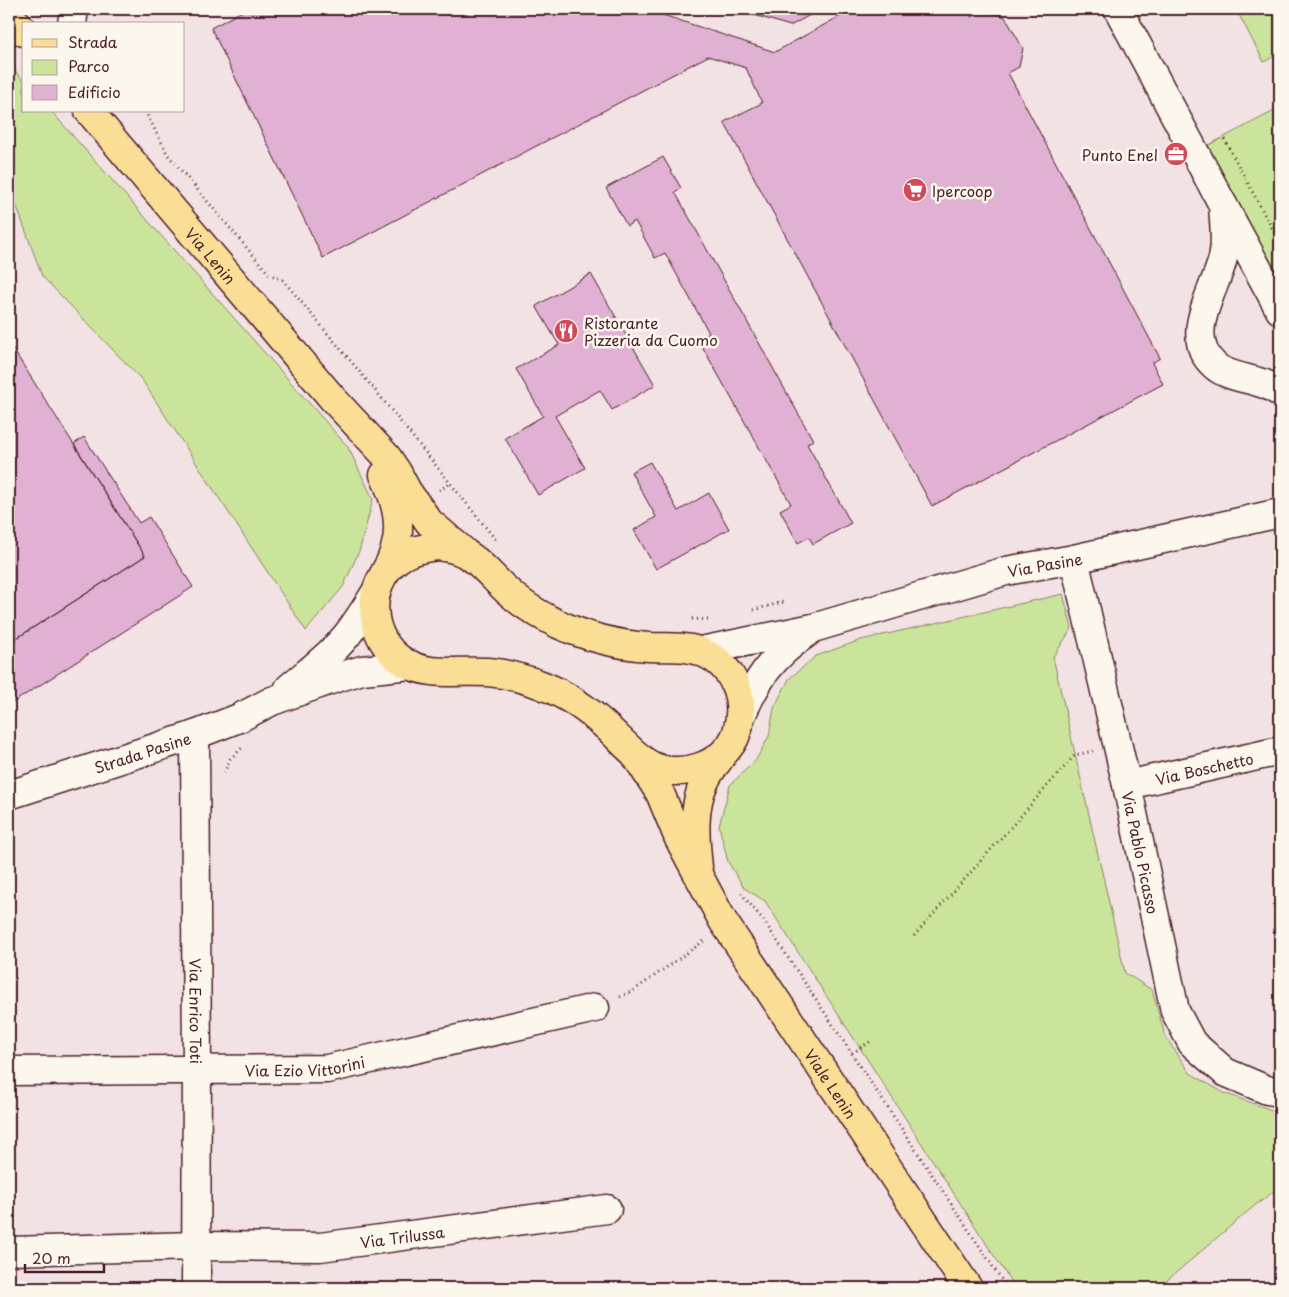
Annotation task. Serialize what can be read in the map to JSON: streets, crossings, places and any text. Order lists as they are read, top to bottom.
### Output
{
  "streets": {
    "main road": ["Via Lenin", "Viale Lenin"],
    "street": [
      "Via Pasine",
      "Strada Pasine",
      "Via Boschetto",
      "Via Pablo Picasso",
      "Via Enrico Toti",
      "Via Ezio Vittorini",
      "Via Trilussa"
    ]
  },
  "crossings": [
    ["Via Pasine", "Via Pablo Picasso"],
    ["Strada Pasine", "Via Enrico Toti"],
    ["Via Boschetto", "Via Pablo Picasso"],
    ["Via Enrico Toti", "Via Ezio Vittorini"],
    ["Via Enrico Toti", "Via Trilussa"]
  ],
  "places": {
    "office": ["Punto Enel"],
    "supermarket": ["Ipercoop"],
    "restaurant": ["Ristorante Pizzeria da Cuomo"]
  },
  "legend": ["Strada", "Parco", "Edificio"],
  "scale_bar": "20 m"
}
